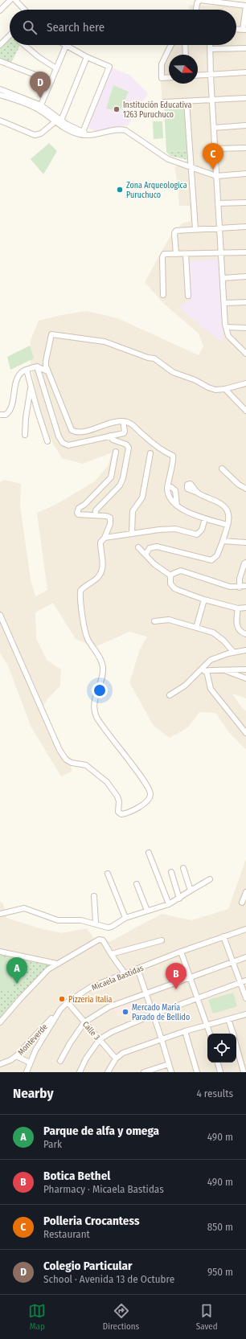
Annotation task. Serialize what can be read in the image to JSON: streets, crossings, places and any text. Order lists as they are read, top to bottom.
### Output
{
  "streets": {
    "street": ["Micaela Bastidas", "Calle 3", "Monteverde"]
  },
  "crossings": [
    ["Micaela Bastidas", "Calle 3"],
    ["Micaela Bastidas", "Monteverde"]
  ],
  "places": [
    "Institución Educativa 1263 Puruchuco",
    "Zona Arqueologica Puruchuco",
    "Pizzeria Italia",
    "Mercado María Parado de Bellido"
  ],
  "north": "right",
  "page": {
    "search": "Search here",
    "pins": [
      "D",
      "C",
      "A",
      "B"
    ],
    "heading": ["Nearby", "4 results"],
    "list": [
      {
        "mark": "A",
        "name": "Parque de alfa y omega",
        "note": "Park",
        "value": "490 m"
      },
      {
        "mark": "B",
        "name": "Botica Bethel",
        "note": "Pharmacy · Micaela Bastidas",
        "value": "490 m"
      },
      {
        "mark": "C",
        "name": "Polleria Crocantess",
        "note": "Restaurant",
        "value": "850 m"
      },
      {
        "mark": "D",
        "name": "Colegio Particular",
        "note": "School · Avenida 13 de Octubre",
        "value": "950 m"
      }
    ],
    "nav": ["Map", "Directions", "Saved"]
  }
}
